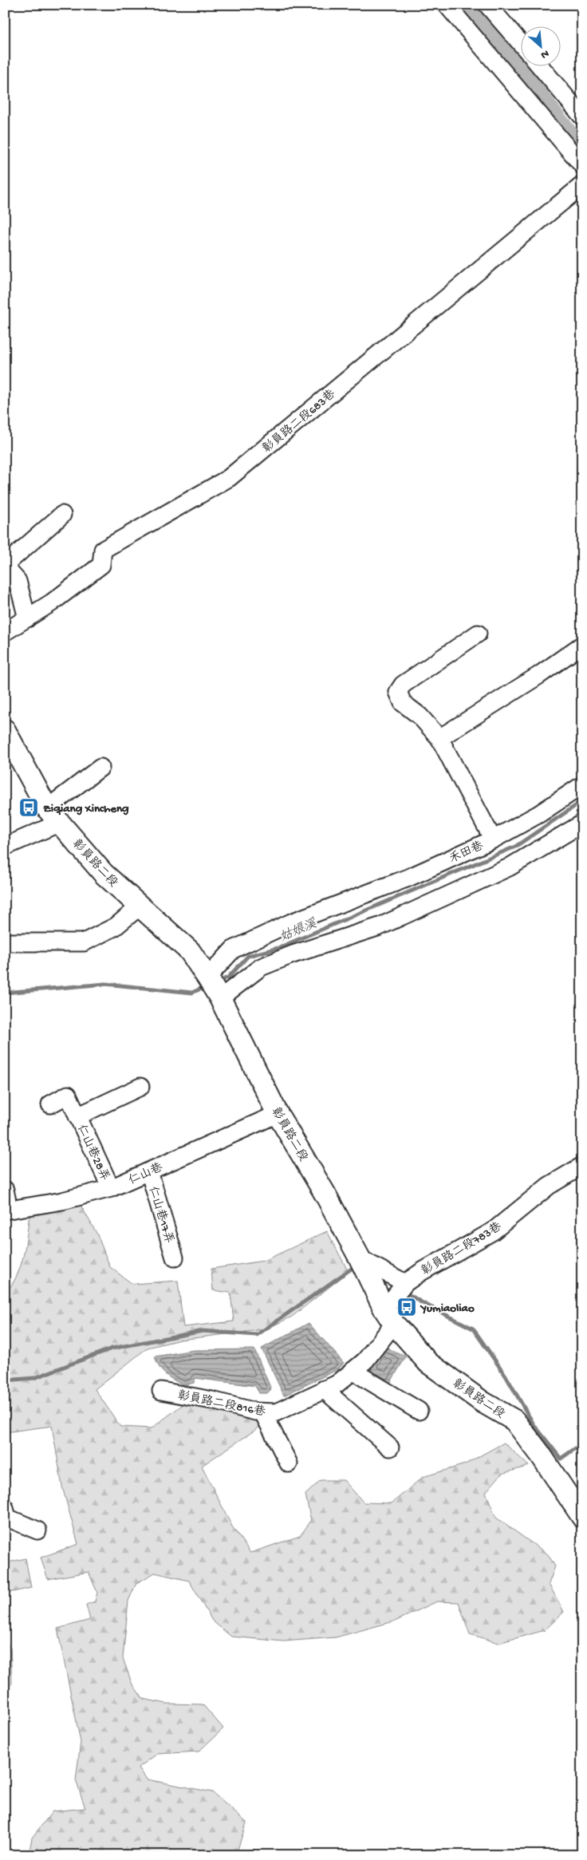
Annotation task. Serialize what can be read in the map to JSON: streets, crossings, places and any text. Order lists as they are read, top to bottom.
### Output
{
  "streets": {
    "main road": ["彰員路二段"],
    "lane": [
      "彰員路二段683巷",
      "禾田巷",
      "仁山巷28弄",
      "仁山巷",
      "仁山巷17弄",
      "彰員路二段783巷",
      "彰員路二段816巷"
    ]
  },
  "crossings": [
    ["禾田巷", "彰員路二段"],
    ["彰員路二段", "仁山巷"],
    ["彰員路二段", "彰員路二段783巷"],
    ["彰員路二段", "彰員路二段816巷"],
    ["仁山巷28弄", "仁山巷"],
    ["仁山巷", "仁山巷17弄"],
    ["彰員路二段783巷", "彰員路二段816巷"]
  ],
  "water": ["姑娘溪"],
  "places": {
    "bus stop": ["Ziqiang Xincheng", "Yumiaoliao"]
  },
  "north": "bottom right"
}
